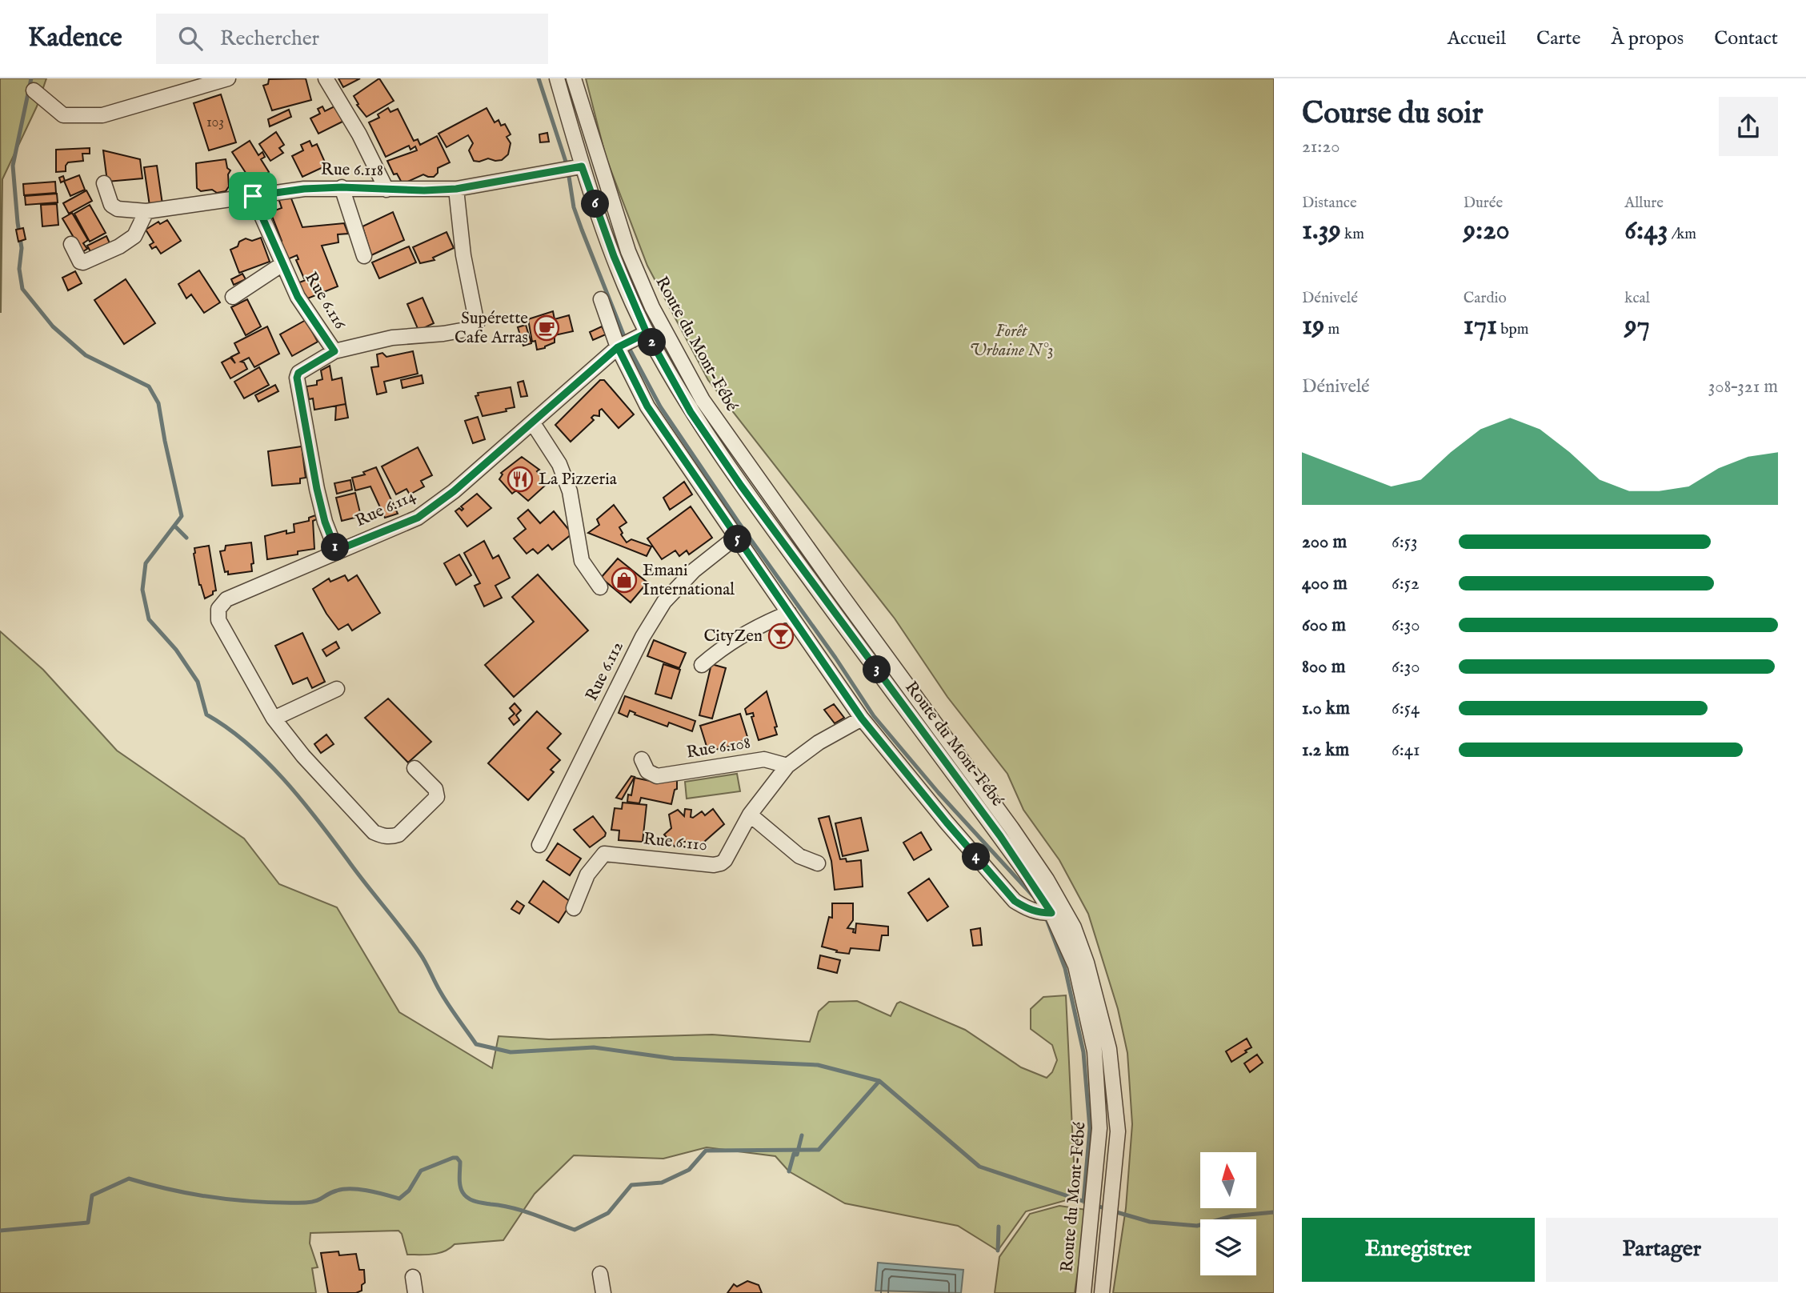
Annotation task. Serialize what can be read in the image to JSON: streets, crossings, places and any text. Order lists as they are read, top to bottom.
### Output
{
  "streets": {
    "street": [
      "Rue 6.118",
      "Rue 6.116",
      "Route du Mont-Fébé",
      "Rue 6.114",
      "Rue 6.112",
      "Rue 6.108",
      "Rue 6.110"
    ]
  },
  "crossings": [
    ["Rue 6.118", "Rue 6.116"],
    ["Rue 6.118", "Route du Mont-Fébé"],
    ["Route du Mont-Fébé", "Rue 6.114"],
    ["Rue 6.108", "Rue 6.110"]
  ],
  "parks": ["Forêt Urbaine N°3"],
  "places": {
    "cafe": ["Supérette Cafe Arras"],
    "restaurant": ["La Pizzeria"],
    "shop": ["Emani International"],
    "bar": ["CityZen"]
  },
  "house_numbers": ["103"],
  "north": "top",
  "page": {
    "header": "Kadence",
    "search": "Rechercher",
    "nav": [
      "Accueil",
      "Carte",
      "À propos",
      "Contact"
    ],
    "heading": ["Course du soir", "21:20"],
    "stats": [
      ["Distance", "1.39 km"],
      ["Durée", "9:20"],
      ["Allure", "6:43 /km"],
      ["Dénivelé", "19 m"],
      ["Cardio", "171 bpm"],
      ["kcal", "97"]
    ],
    "pins": [
      "6",
      "2",
      "5",
      "1",
      "3",
      "4"
    ],
    "chart": ["Dénivelé", "308–321 m"],
    "list": [
      {
        "name": "200 m",
        "note": "6:53"
      },
      {
        "name": "400 m",
        "note": "6:52"
      },
      {
        "name": "600 m",
        "note": "6:30"
      },
      {
        "name": "800 m",
        "note": "6:30"
      },
      {
        "name": "1.0 km",
        "note": "6:54"
      },
      {
        "name": "1.2 km",
        "note": "6:41"
      }
    ],
    "buttons": ["Enregistrer", "Partager"]
  }
}
